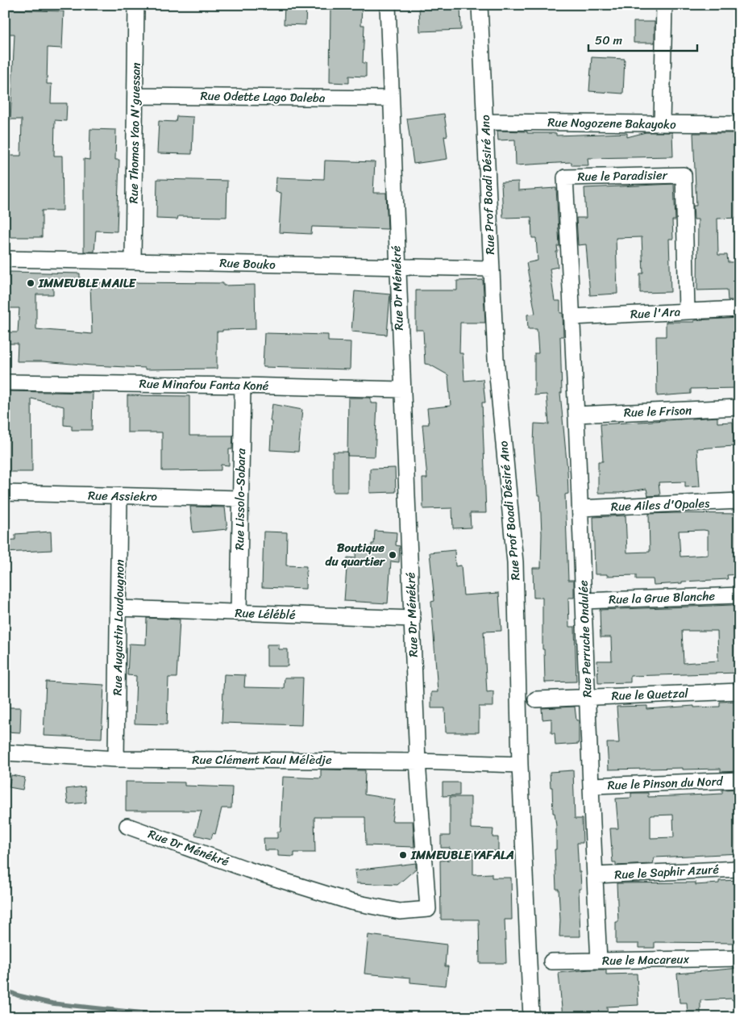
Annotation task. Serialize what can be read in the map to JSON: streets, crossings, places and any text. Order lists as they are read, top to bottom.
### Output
{
  "streets": {
    "street": [
      "Rue Odette Lago Daleba",
      "Rue Nogozene Bakayoko",
      "Rue Thomas Yao N'guessan",
      "Rue le Paradisier",
      "Rue Prof Boadi Désiré Ano",
      "Rue Bouko",
      "Rue Dr Ménékré",
      "Rue l'Ara",
      "Rue Minafou Fanta Koné",
      "Rue le Frison",
      "Rue Assiekro",
      "Rue Lissolo-Sobara",
      "Rue Ailes d'Opales",
      "Rue la Grue Blanche",
      "Rue Léléblé",
      "Rue Augustin Loudougnon",
      "Rue Perruche Ondulée",
      "Rue le Quetzal",
      "Rue Clément Kaul Mélèdje",
      "Rue le Pinson du Nord",
      "Rue le Saphir Azuré",
      "Rue le Macareux"
    ]
  },
  "crossings": [
    ["Rue Odette Lago Daleba", "Rue Thomas Yao N'guessan"],
    ["Rue Odette Lago Daleba", "Rue Dr Ménékré"],
    ["Rue Nogozene Bakayoko", "Rue Prof Boadi Désiré Ano"],
    ["Rue Thomas Yao N'guessan", "Rue Bouko"],
    ["Rue le Paradisier", "Rue l'Ara"],
    ["Rue le Paradisier", "Rue Perruche Ondulée"],
    ["Rue Prof Boadi Désiré Ano", "Rue Bouko"],
    ["Rue Prof Boadi Désiré Ano", "Rue Clément Kaul Mélèdje"],
    ["Rue Bouko", "Rue Dr Ménékré"],
    ["Rue Dr Ménékré", "Rue Minafou Fanta Koné"],
    ["Rue Dr Ménékré", "Rue Léléblé"],
    ["Rue Dr Ménékré", "Rue Clément Kaul Mélèdje"],
    ["Rue l'Ara", "Rue Perruche Ondulée"],
    ["Rue Minafou Fanta Koné", "Rue Lissolo-Sobara"],
    ["Rue le Frison", "Rue Perruche Ondulée"],
    ["Rue Assiekro", "Rue Lissolo-Sobara"],
    ["Rue Assiekro", "Rue Augustin Loudougnon"],
    ["Rue Lissolo-Sobara", "Rue Léléblé"],
    ["Rue Ailes d'Opales", "Rue Perruche Ondulée"],
    ["Rue la Grue Blanche", "Rue Perruche Ondulée"],
    ["Rue Léléblé", "Rue Augustin Loudougnon"],
    ["Rue Augustin Loudougnon", "Rue Clément Kaul Mélèdje"],
    ["Rue Perruche Ondulée", "Rue le Quetzal"],
    ["Rue Perruche Ondulée", "Rue le Pinson du Nord"],
    ["Rue Perruche Ondulée", "Rue le Saphir Azuré"],
    ["Rue Perruche Ondulée", "Rue le Macareux"]
  ],
  "places": ["IMMEUBLE MAILE", "Boutique du quartier", "IMMEUBLE YAFALA"],
  "scale_bar": "50 m"
}
